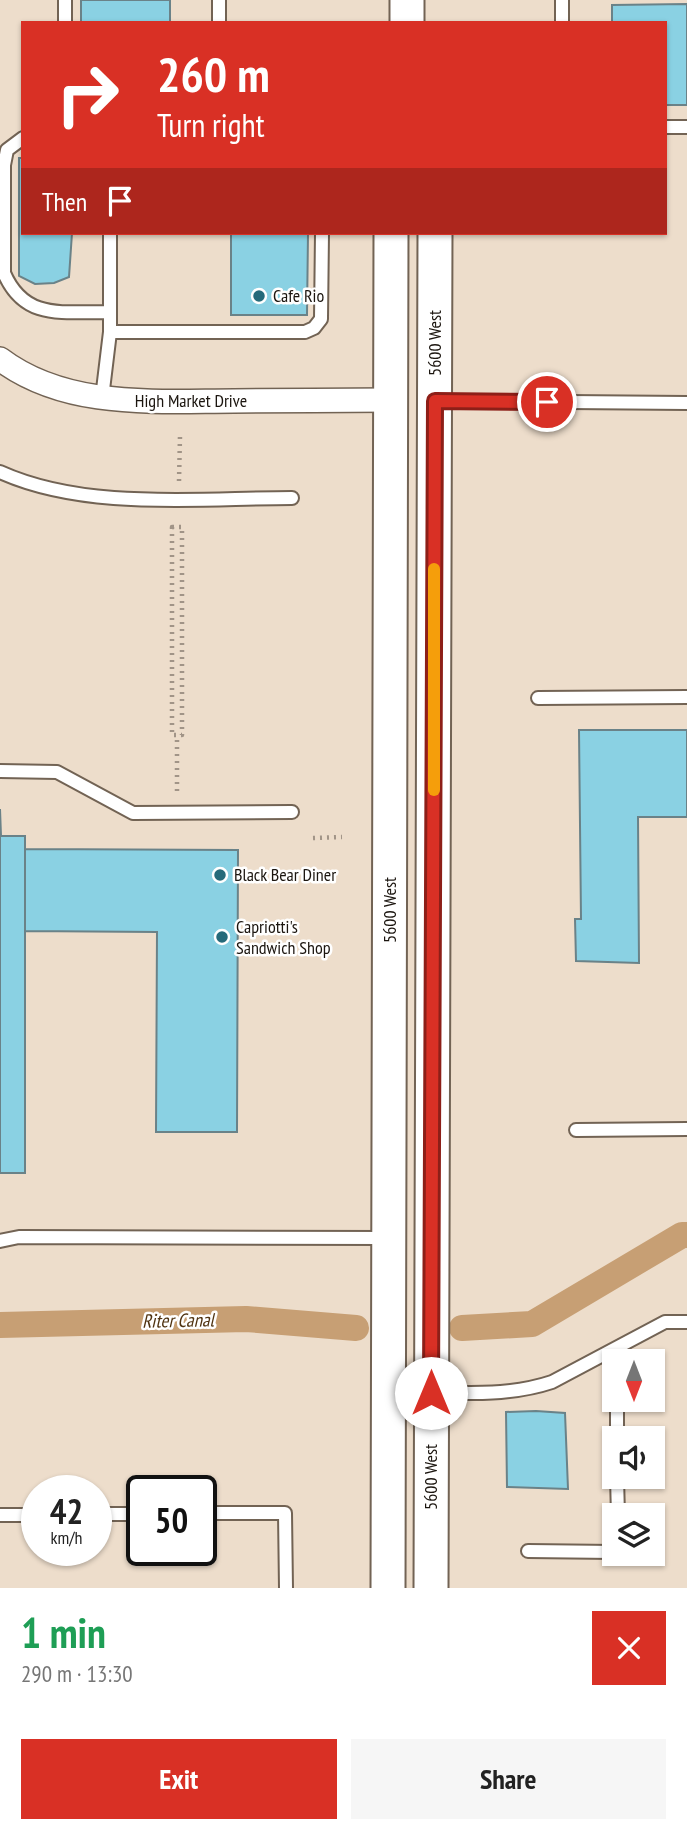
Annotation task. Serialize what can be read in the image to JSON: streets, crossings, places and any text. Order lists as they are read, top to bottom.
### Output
{
  "streets": {
    "main road": ["5600 West"],
    "street": ["High Market Drive"]
  },
  "crossings": [
    ["5600 West", "High Market Drive"]
  ],
  "water": ["Riter Canal"],
  "places": ["Cafe Rio", "Black Bear Diner", "Capriotti's Sandwich Shop"],
  "north": "bottom",
  "page": {
    "turn": ["260 m", "Turn right"],
    "then": "Then",
    "speed": "42 km/h",
    "limit": "50",
    "heading": ["1 min", "290 m · 13:30"],
    "buttons": ["Exit", "Share"]
  }
}
